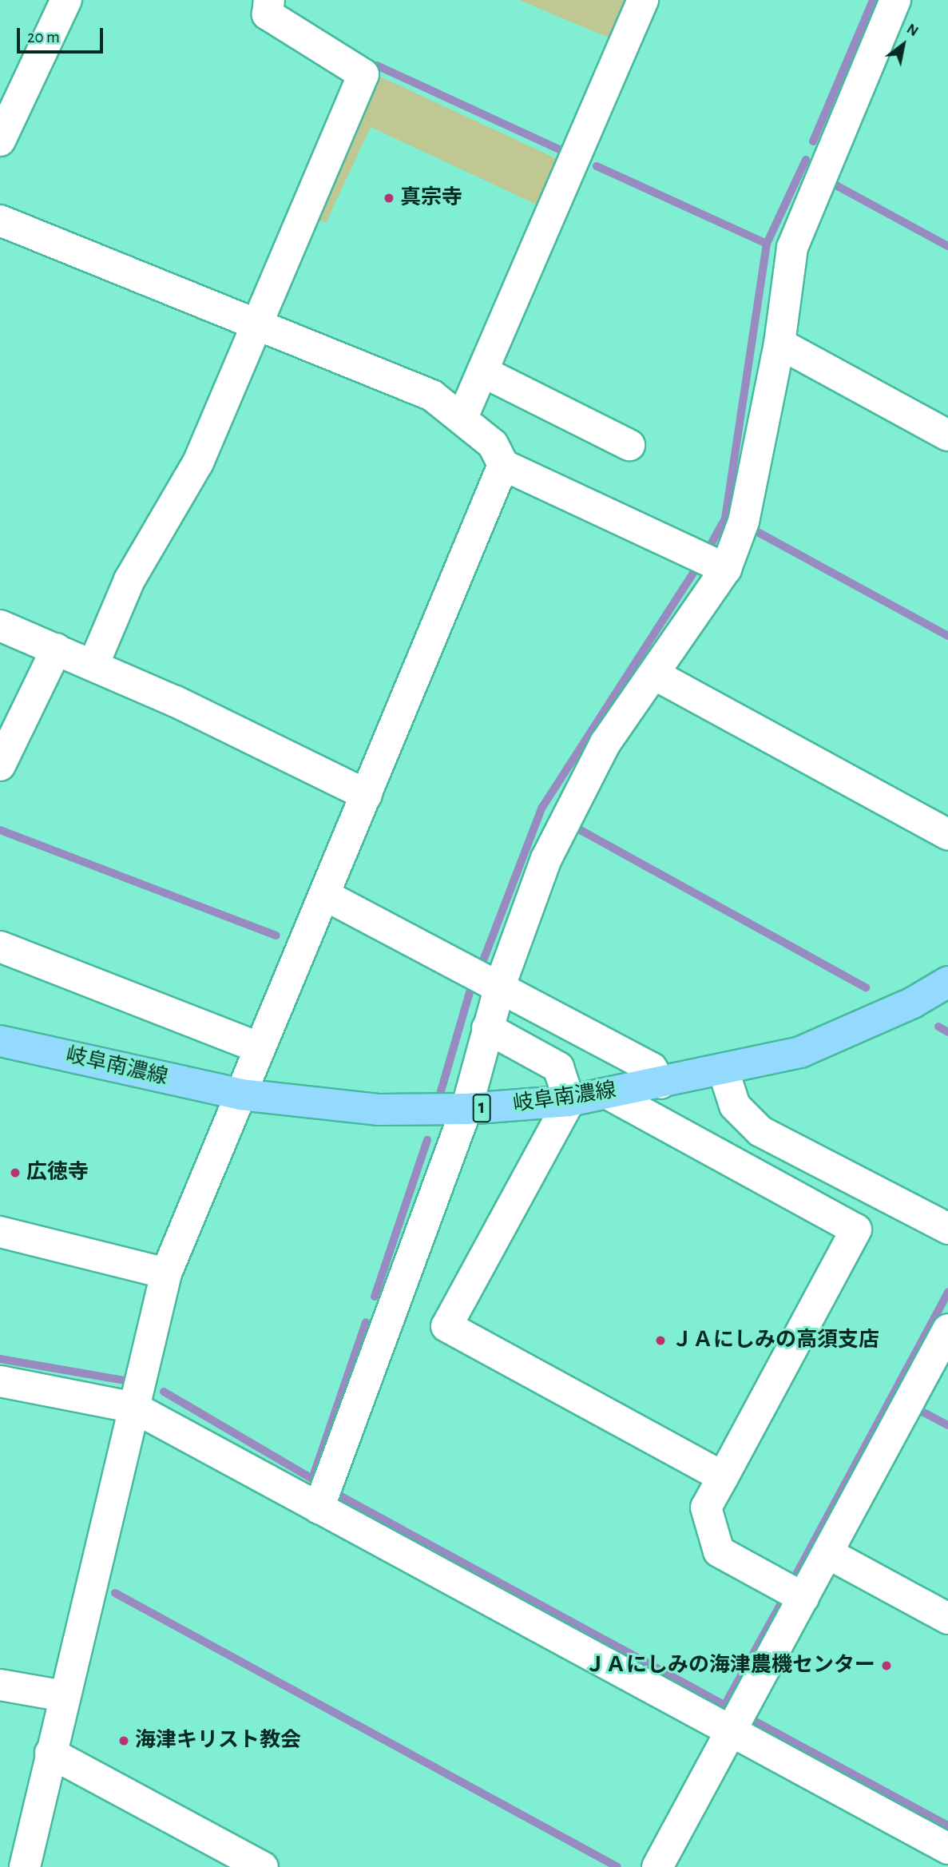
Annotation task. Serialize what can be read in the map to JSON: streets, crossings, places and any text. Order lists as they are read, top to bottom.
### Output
{
  "streets": {
    "main road": ["岐阜南濃線", "1"]
  },
  "places": [
    "真宗寺",
    "広徳寺",
    "ＪＡにしみの高須支店",
    "ＪＡにしみの海津農機センター",
    "海津キリスト教会"
  ],
  "scale_bar": "20 m",
  "north": "top right"
}
